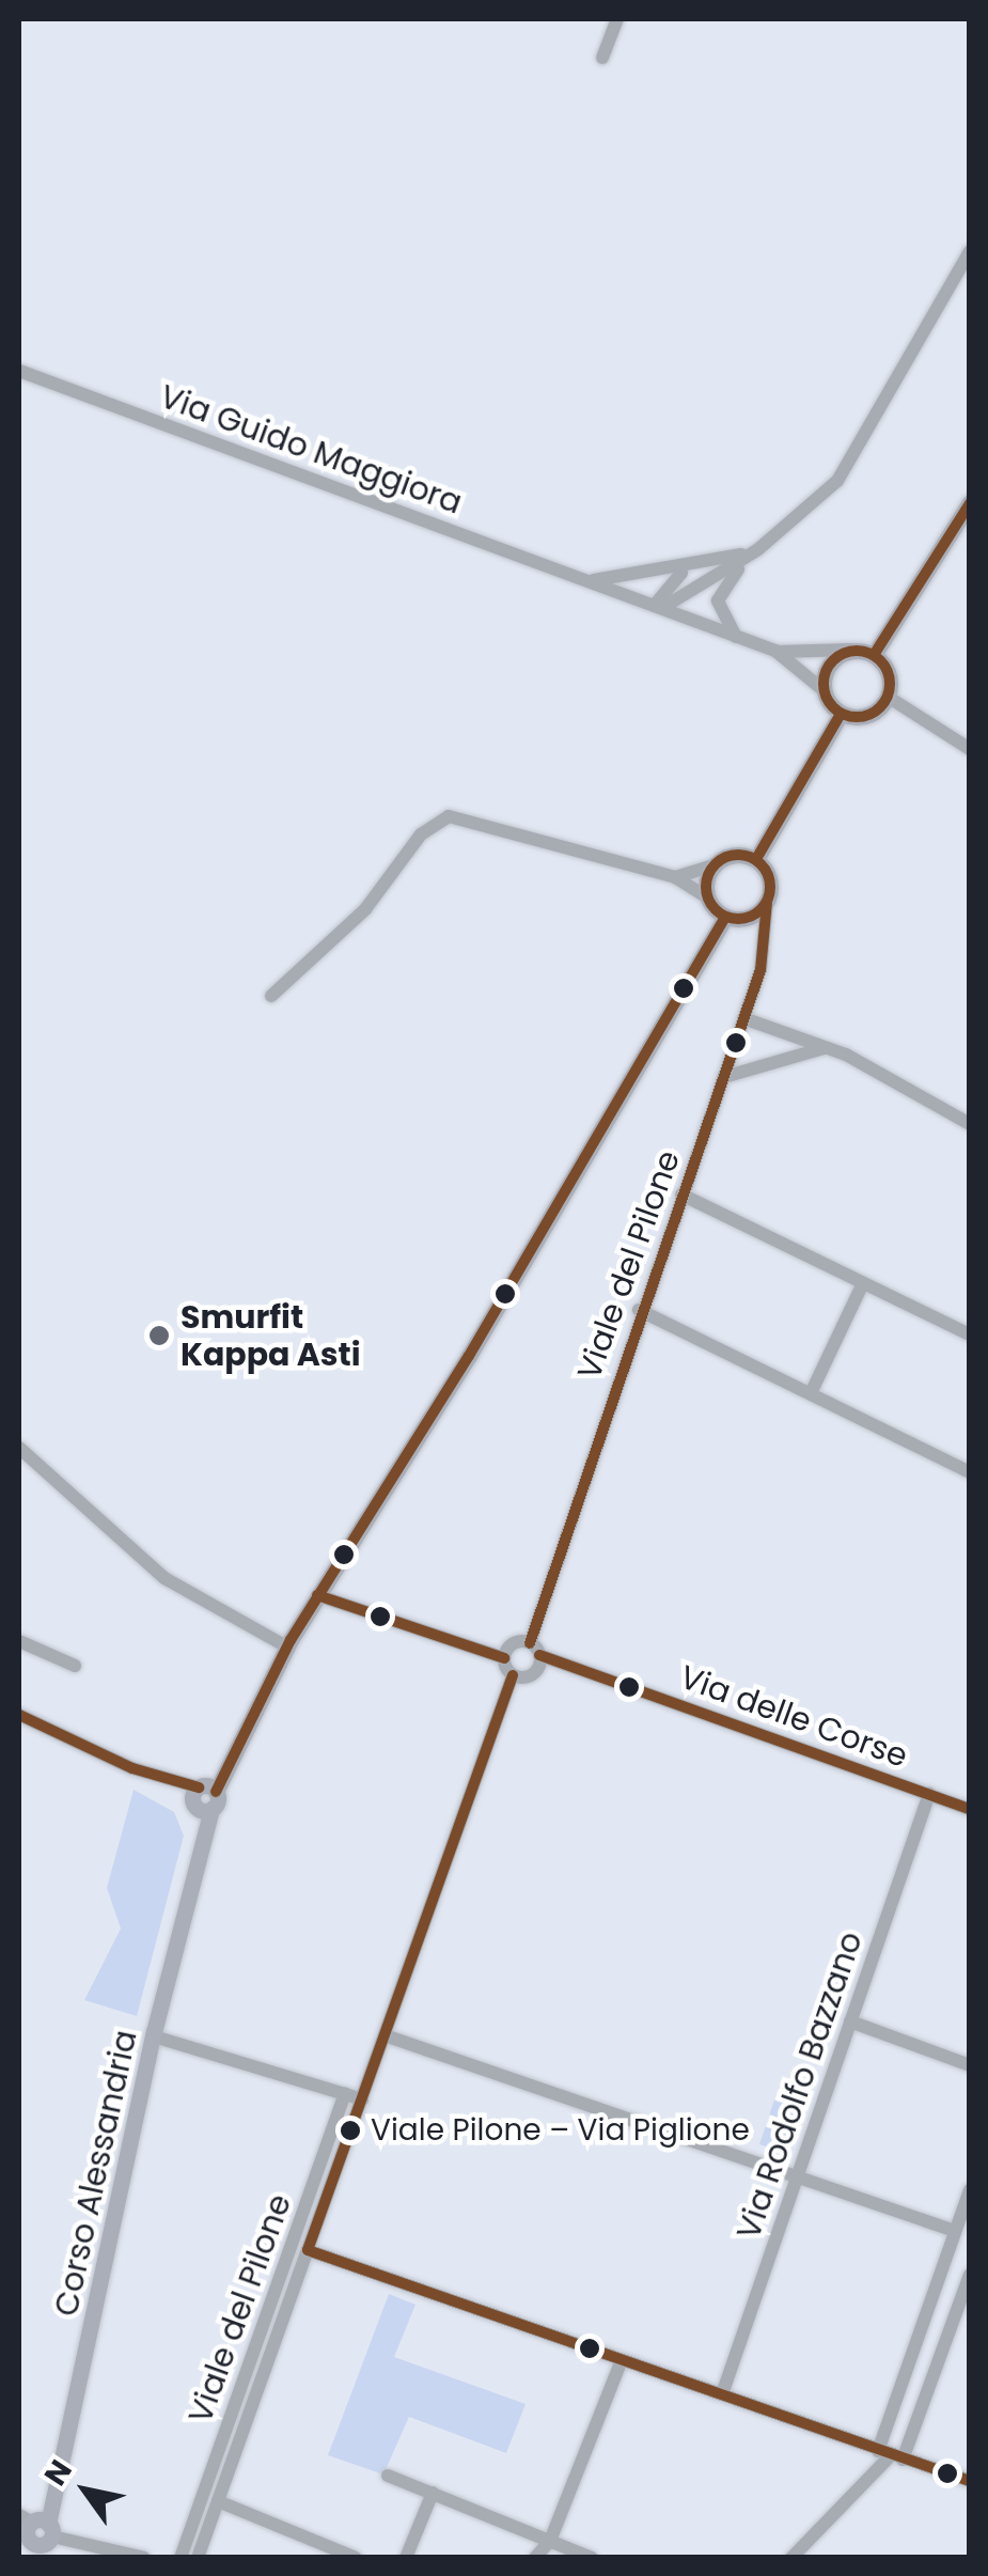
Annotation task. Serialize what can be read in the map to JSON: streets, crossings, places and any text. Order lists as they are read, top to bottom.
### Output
{
  "streets": {
    "main road": ["Corso Alessandria"],
    "street": [
      "Via Guido Maggiora",
      "Viale del Pilone",
      "Via delle Corse",
      "Via Rodolfo Bazzano"
    ]
  },
  "crossings": [
    ["Viale del Pilone", "Via delle Corse"],
    ["Via delle Corse", "Via Rodolfo Bazzano"]
  ],
  "places": ["Smurfit Kappa Asti", "Viale Pilone – Via Piglione"],
  "north": "top left"
}
